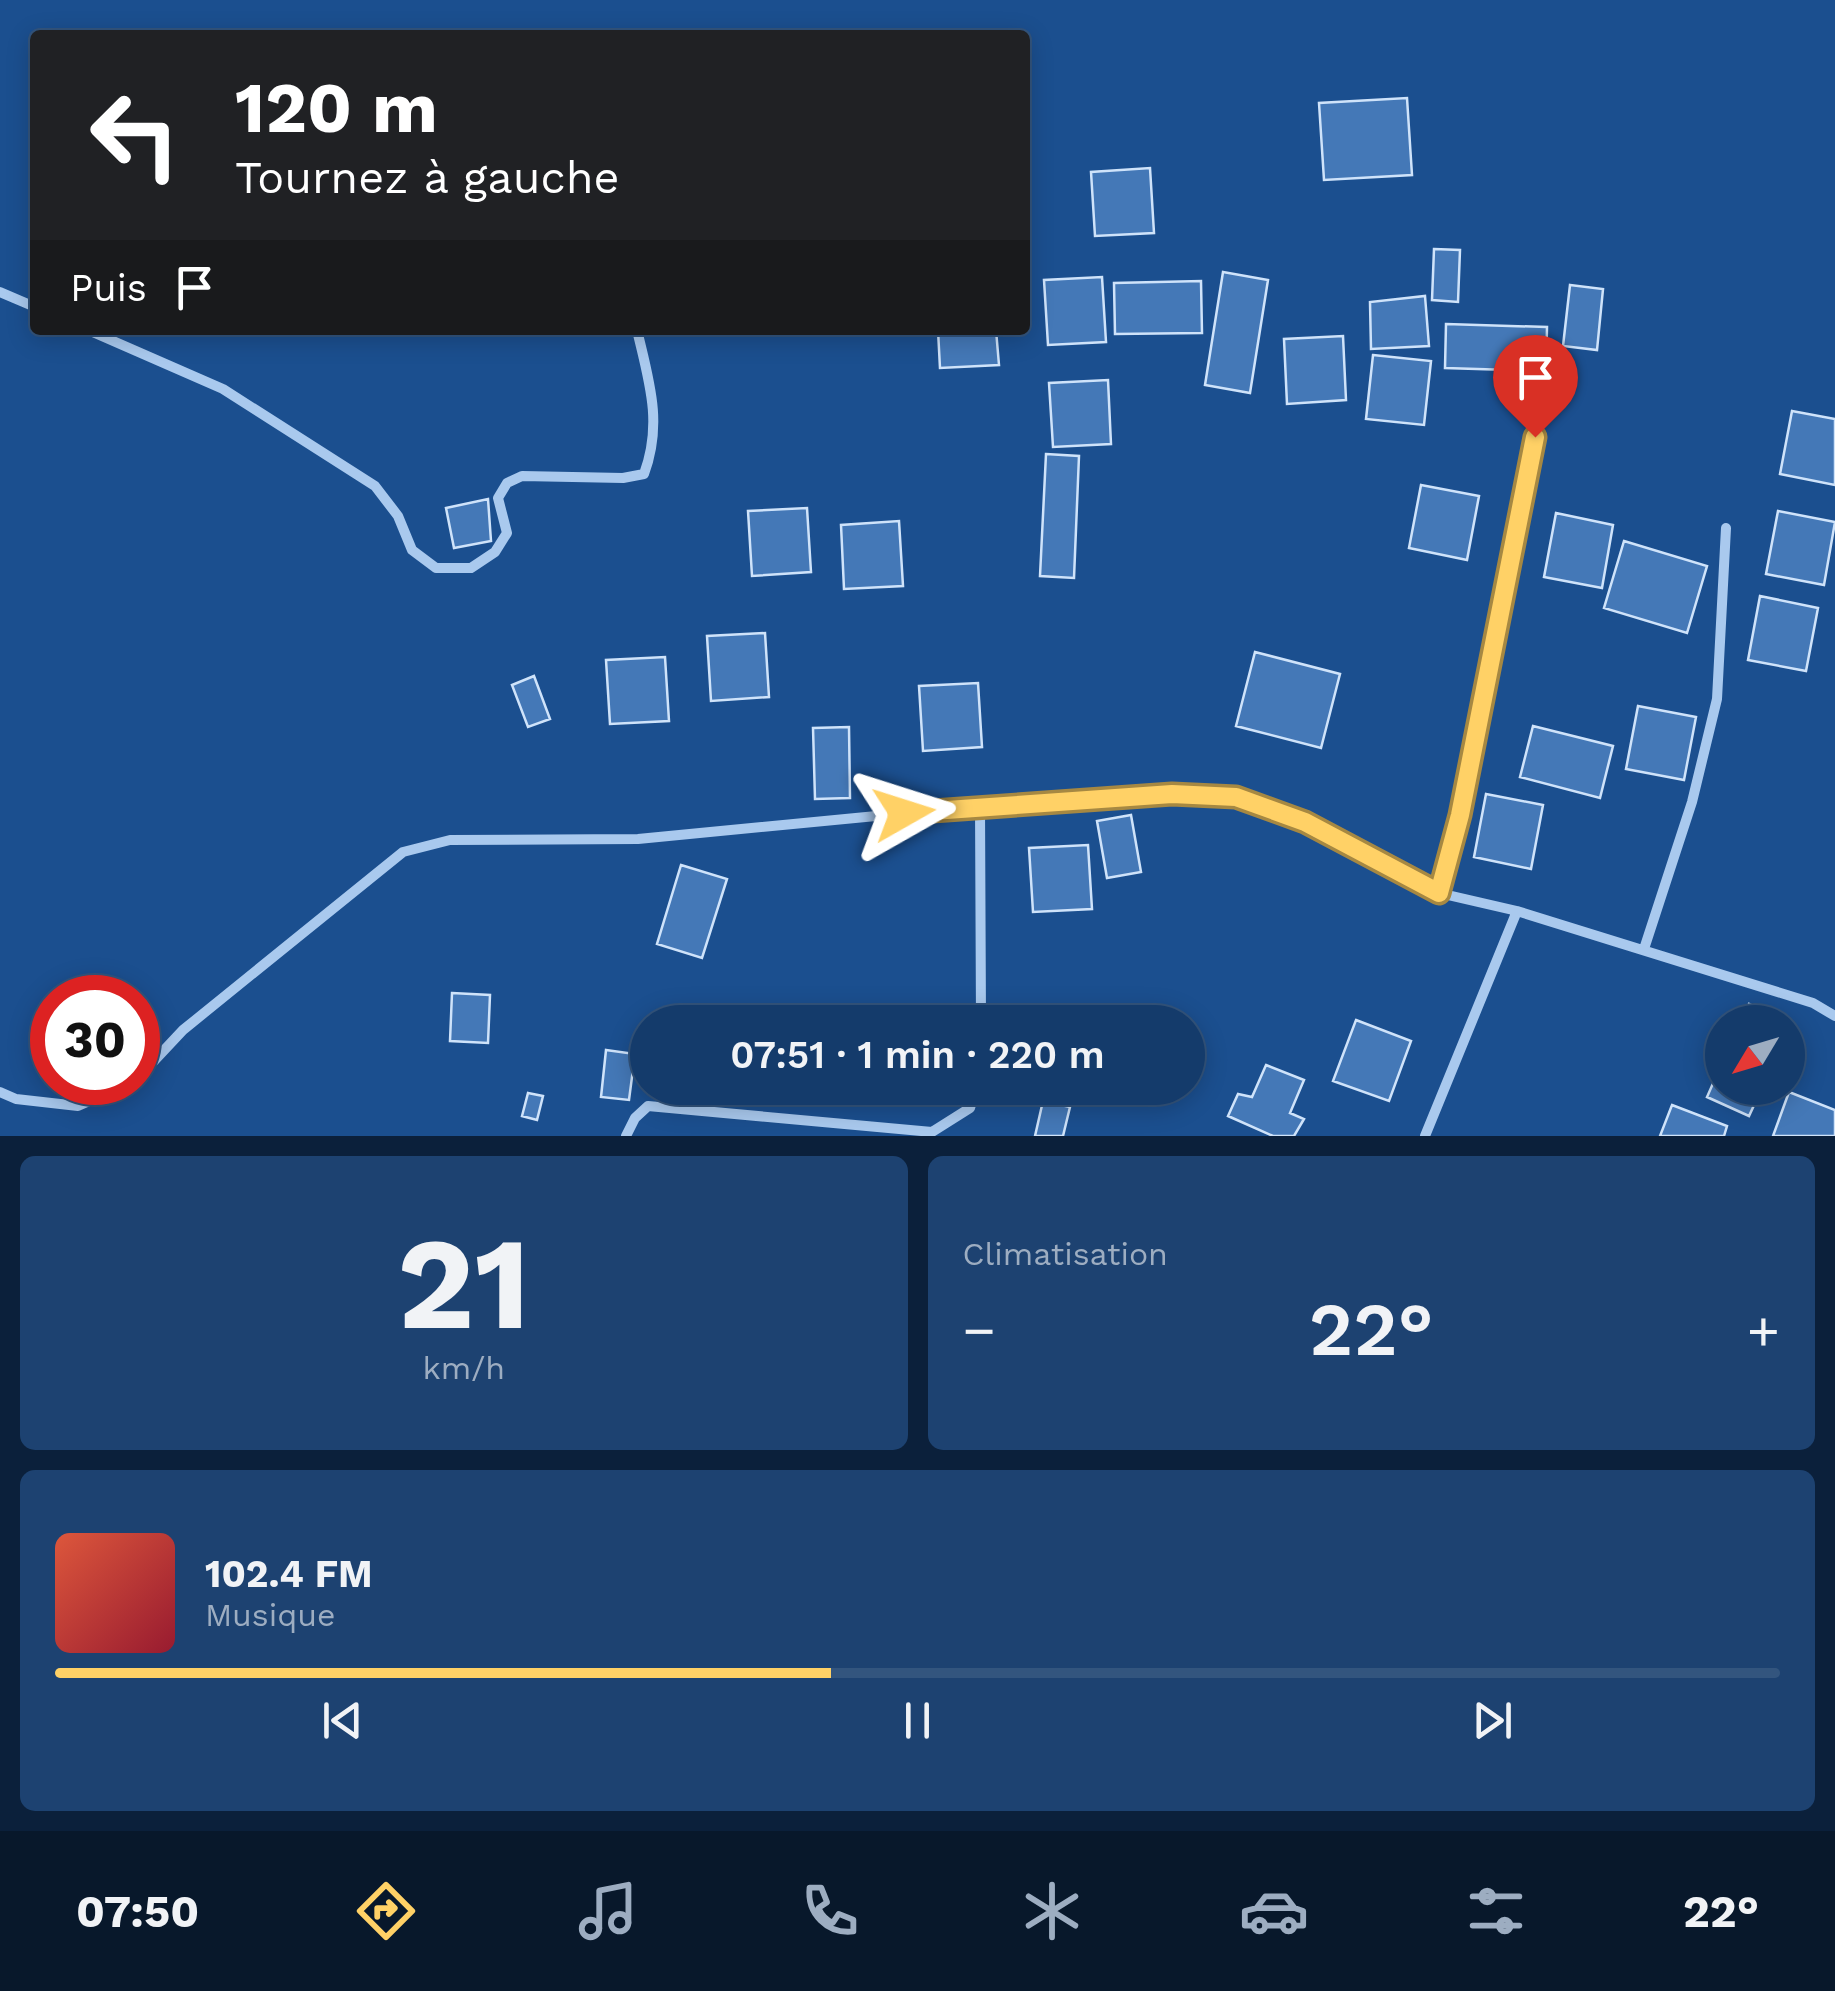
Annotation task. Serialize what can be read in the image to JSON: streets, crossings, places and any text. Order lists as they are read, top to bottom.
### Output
{
  "north": "bottom left",
  "page": {
    "turn": ["120 m", "Tournez à gauche"],
    "then": "Puis",
    "limit": "30",
    "trip": "07:51 · 1 min · 220 m",
    "tile": [
      ["21", "km/h"],
      "Climatisation"
    ],
    "heat": ["−", "22°", "+"],
    "song": ["102.4 FM", "Musique"],
    "tabs": ["07:50", "22°"]
  }
}
